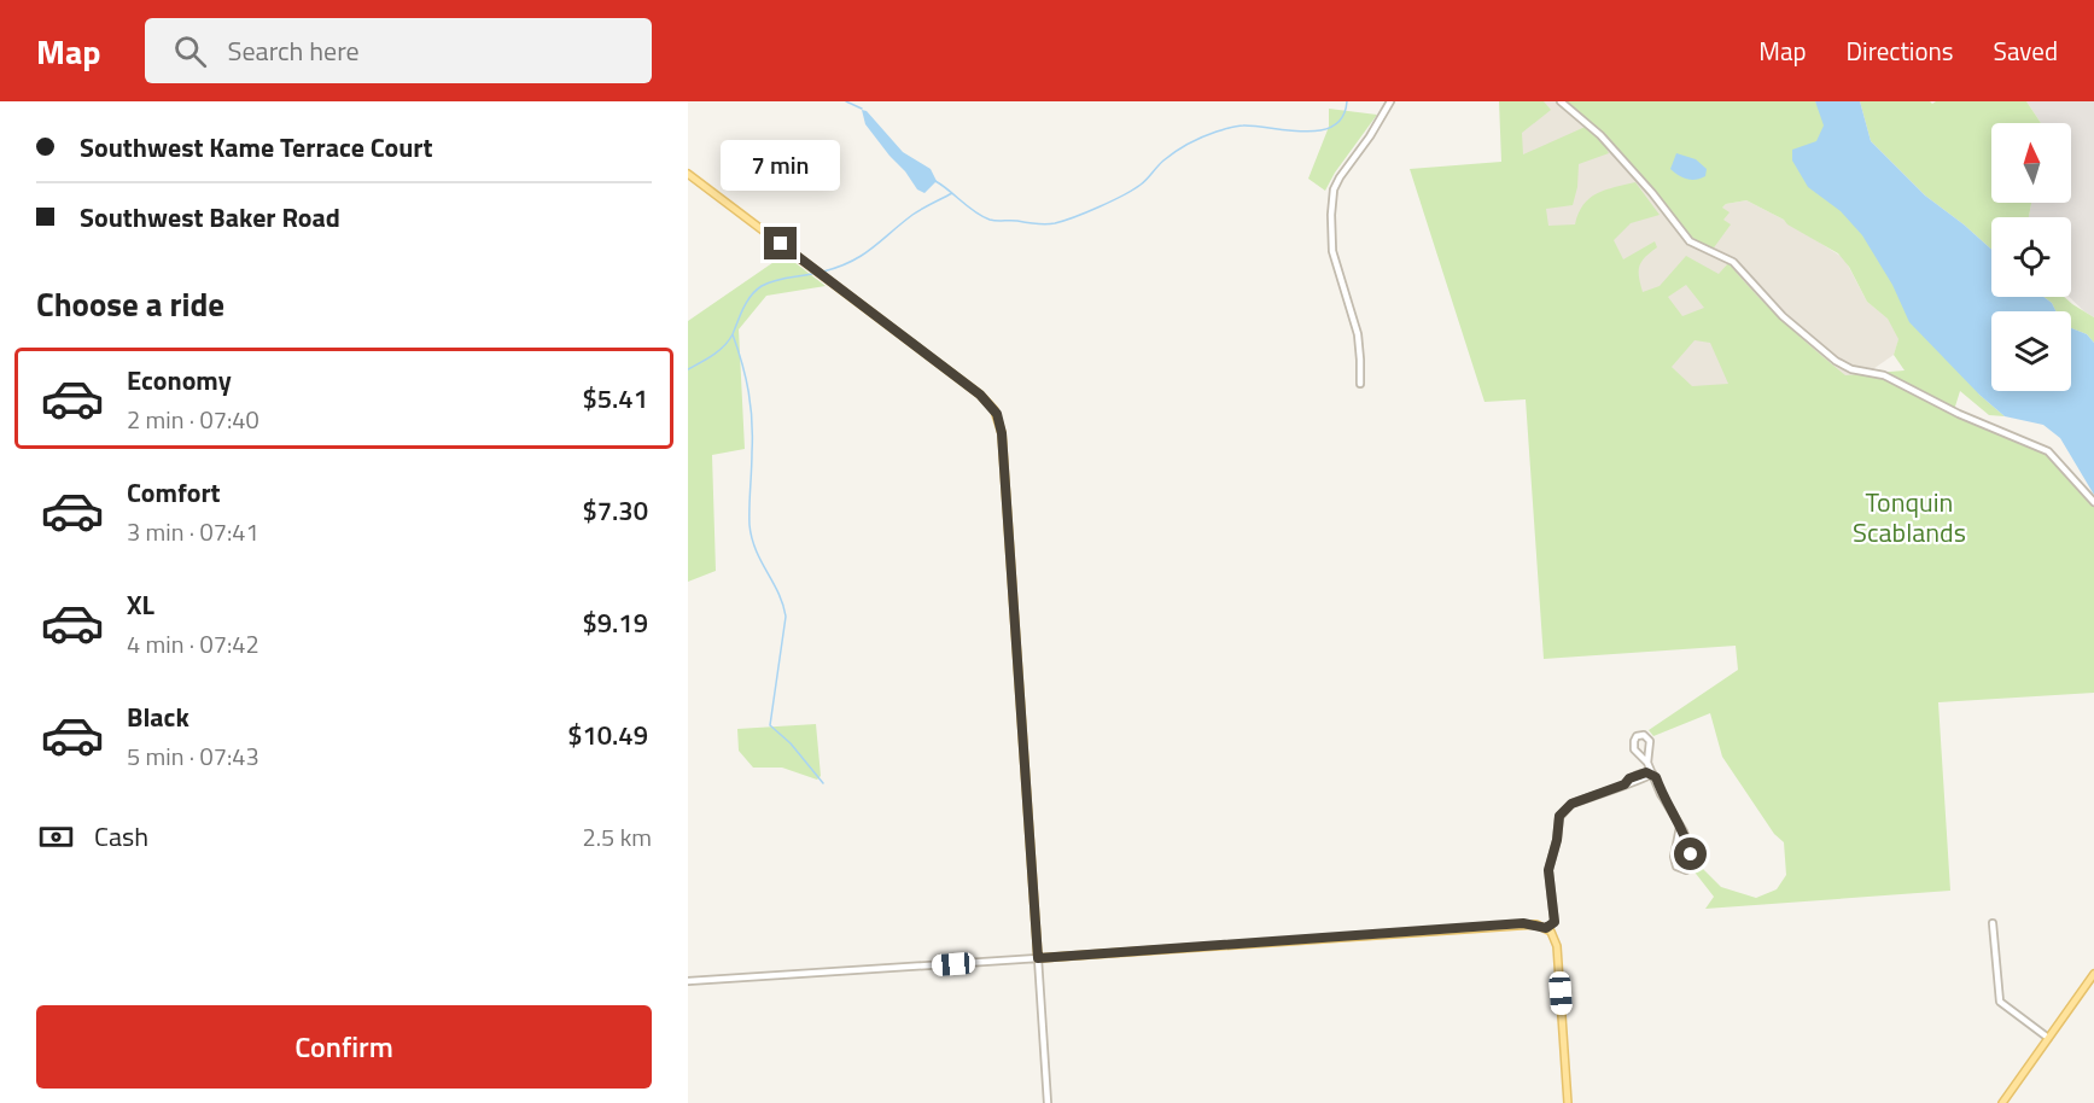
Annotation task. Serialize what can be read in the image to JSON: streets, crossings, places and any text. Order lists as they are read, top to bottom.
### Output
{
  "parks": ["Tonquin Scablands"],
  "north": "top",
  "page": {
    "header": "Map",
    "search": "Search here",
    "nav": ["Map", "Directions", "Saved"],
    "banner": ["Southwest Kame Terrace Court", "Southwest Baker Road"],
    "bubble": "7 min",
    "heading": "Choose a ride",
    "list": [
      {
        "name": "Economy",
        "note": "2 min · 07:40",
        "value": "$5.41"
      },
      {
        "name": "Comfort",
        "note": "3 min · 07:41",
        "value": "$7.30"
      },
      {
        "name": "XL",
        "note": "4 min · 07:42",
        "value": "$9.19"
      },
      {
        "name": "Black",
        "note": "5 min · 07:43",
        "value": "$10.49"
      }
    ],
    "pay": ["Cash", "2.5 km"],
    "buttons": "Confirm"
  }
}
